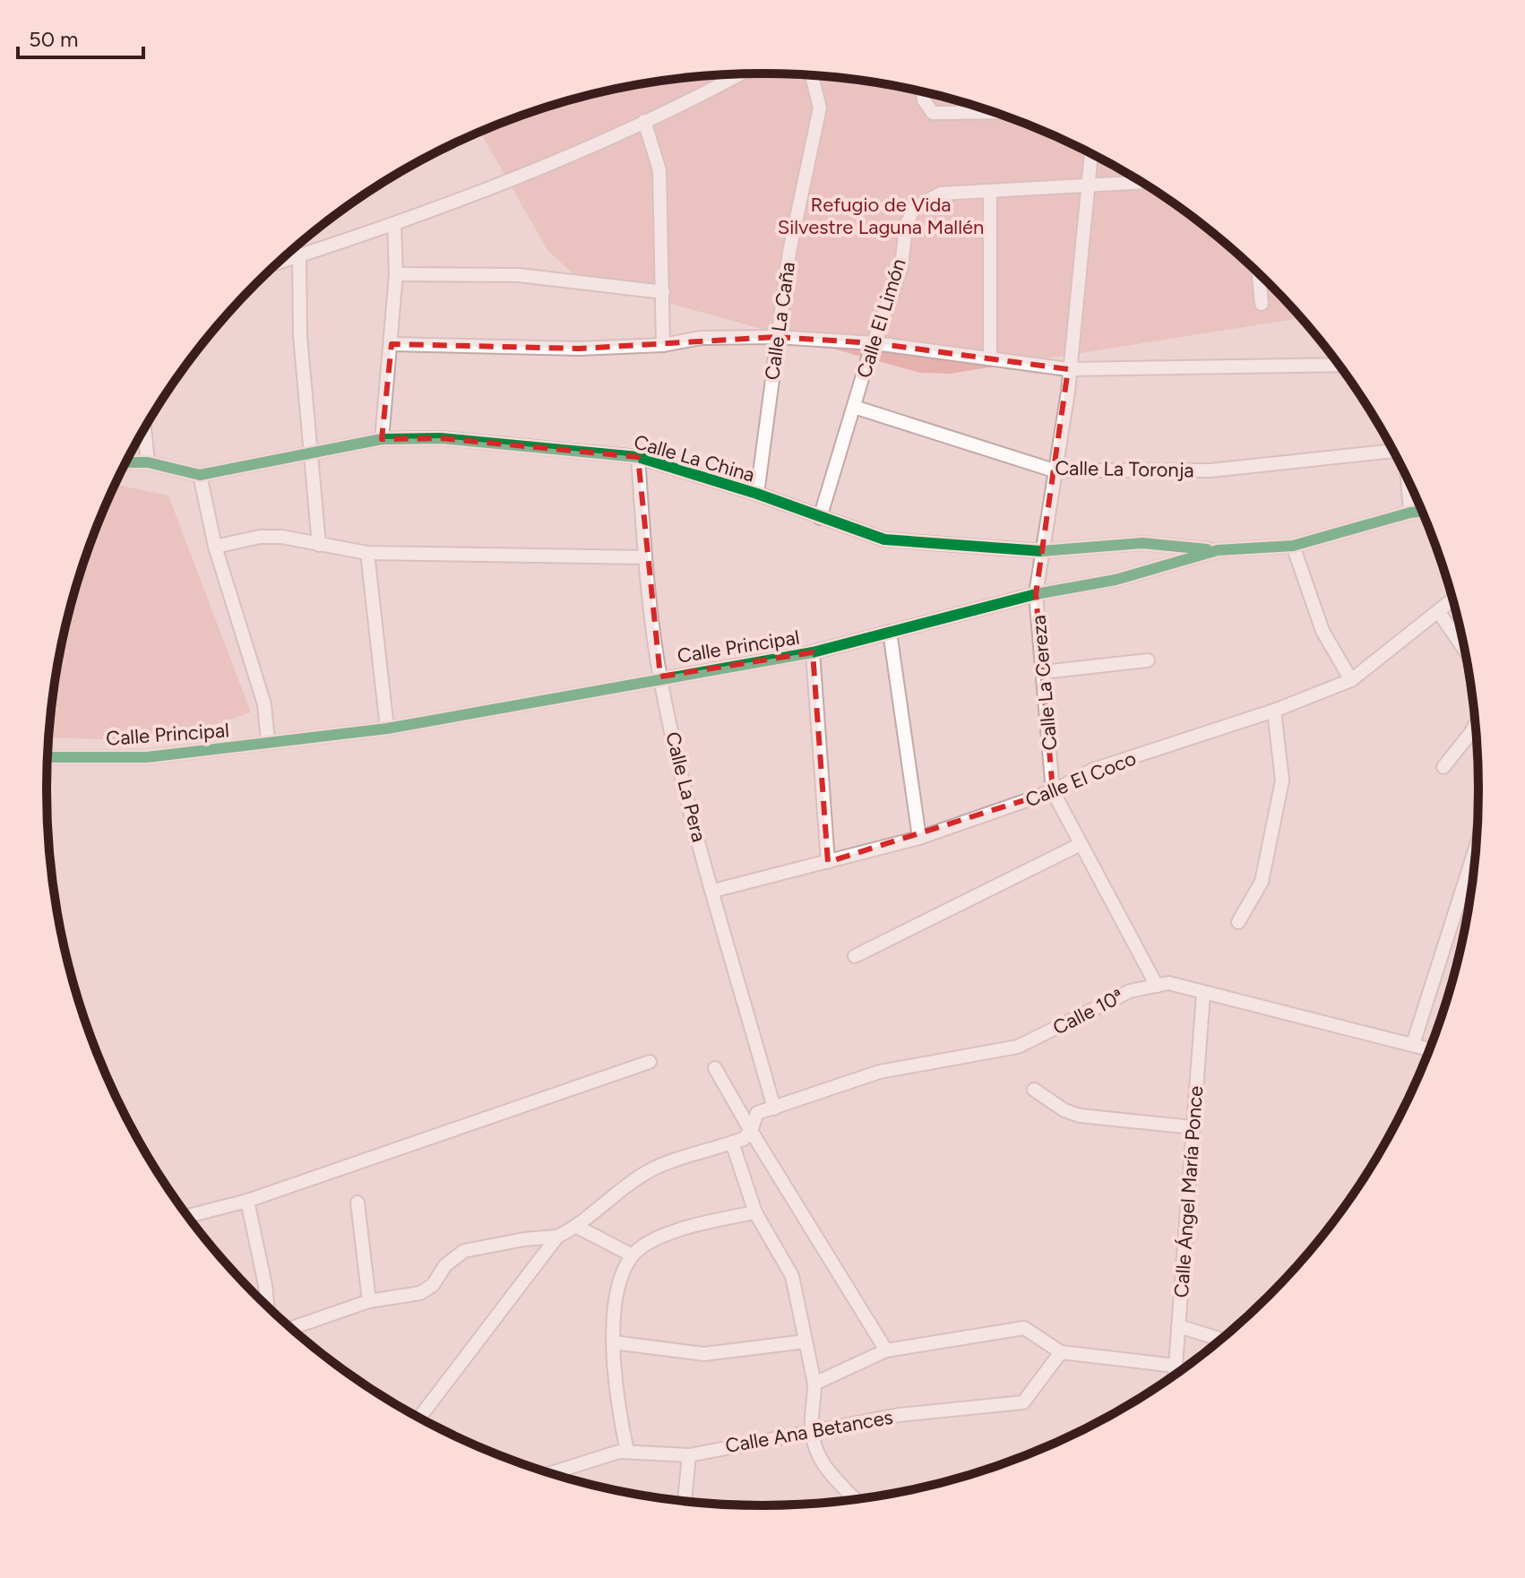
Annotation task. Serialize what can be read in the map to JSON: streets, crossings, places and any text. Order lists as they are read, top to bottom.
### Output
{
  "streets": {
    "street": [
      "Calle El Limón",
      "Calle La Caña",
      "Calle La China",
      "Calle La Toronja",
      "Calle Principal",
      "Calle La Cereza",
      "Calle El Coco",
      "Calle La Pera",
      "Calle 10ª",
      "Calle Ángel María Ponce",
      "Calle Ana Betances"
    ]
  },
  "crossings": [
    ["Calle El Limón", "Calle La China"],
    ["Calle El Limón", "Calle La Toronja"],
    ["Calle El Limón", "Calle La Cereza"],
    ["Calle La Caña", "Calle La China"],
    ["Calle La China", "Calle Principal"],
    ["Calle La China", "Calle La Cereza"],
    ["Calle La China", "Calle La Pera"],
    ["Calle La Toronja", "Calle La Cereza"],
    ["Calle Principal", "Calle La Cereza"],
    ["Calle Principal", "Calle La Pera"],
    ["Calle La Cereza", "Calle El Coco"],
    ["Calle La Cereza", "Calle 10ª"],
    ["Calle El Coco", "Calle La Pera"],
    ["Calle La Pera", "Calle 10ª"],
    ["Calle 10ª", "Calle Ángel María Ponce"]
  ],
  "parks": ["Refugio de Vida Silvestre Laguna Mallén"],
  "scale_bar": "50 m"
}
